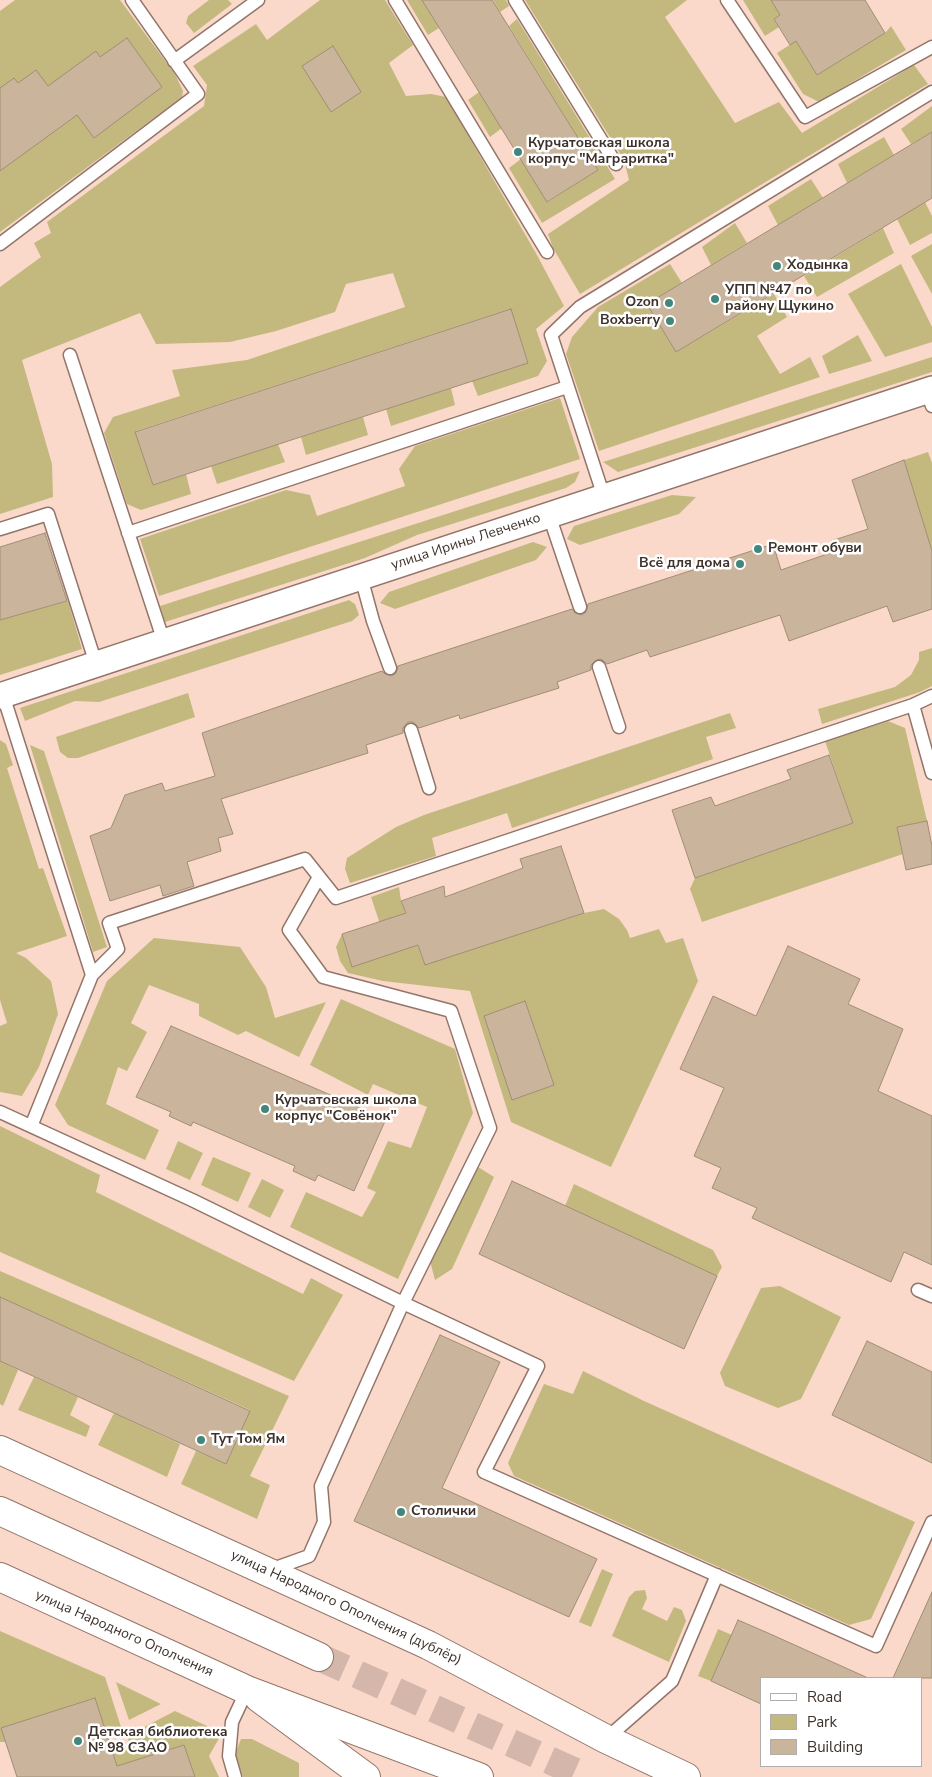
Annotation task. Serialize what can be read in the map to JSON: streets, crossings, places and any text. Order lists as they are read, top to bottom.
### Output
{
  "streets": {
    "street": ["улица Ирины Левченко", "улица Народного Ополчения (дублёр)", "улица Народного Ополчения"]
  },
  "places": [
    "Курчатовская школа корпус \"Маграритка\"",
    "Ходынка",
    "УПП №47 по району Щукино",
    "Ozon",
    "Boxberry",
    "Ремонт обуви",
    "Всё для дома",
    "Курчатовская школа корпус \"Совёнок\"",
    "Тут Том Ям",
    "Столички",
    "Детская библиотека № 98 СЗАО"
  ],
  "legend": ["Road", "Park", "Building"]
}
